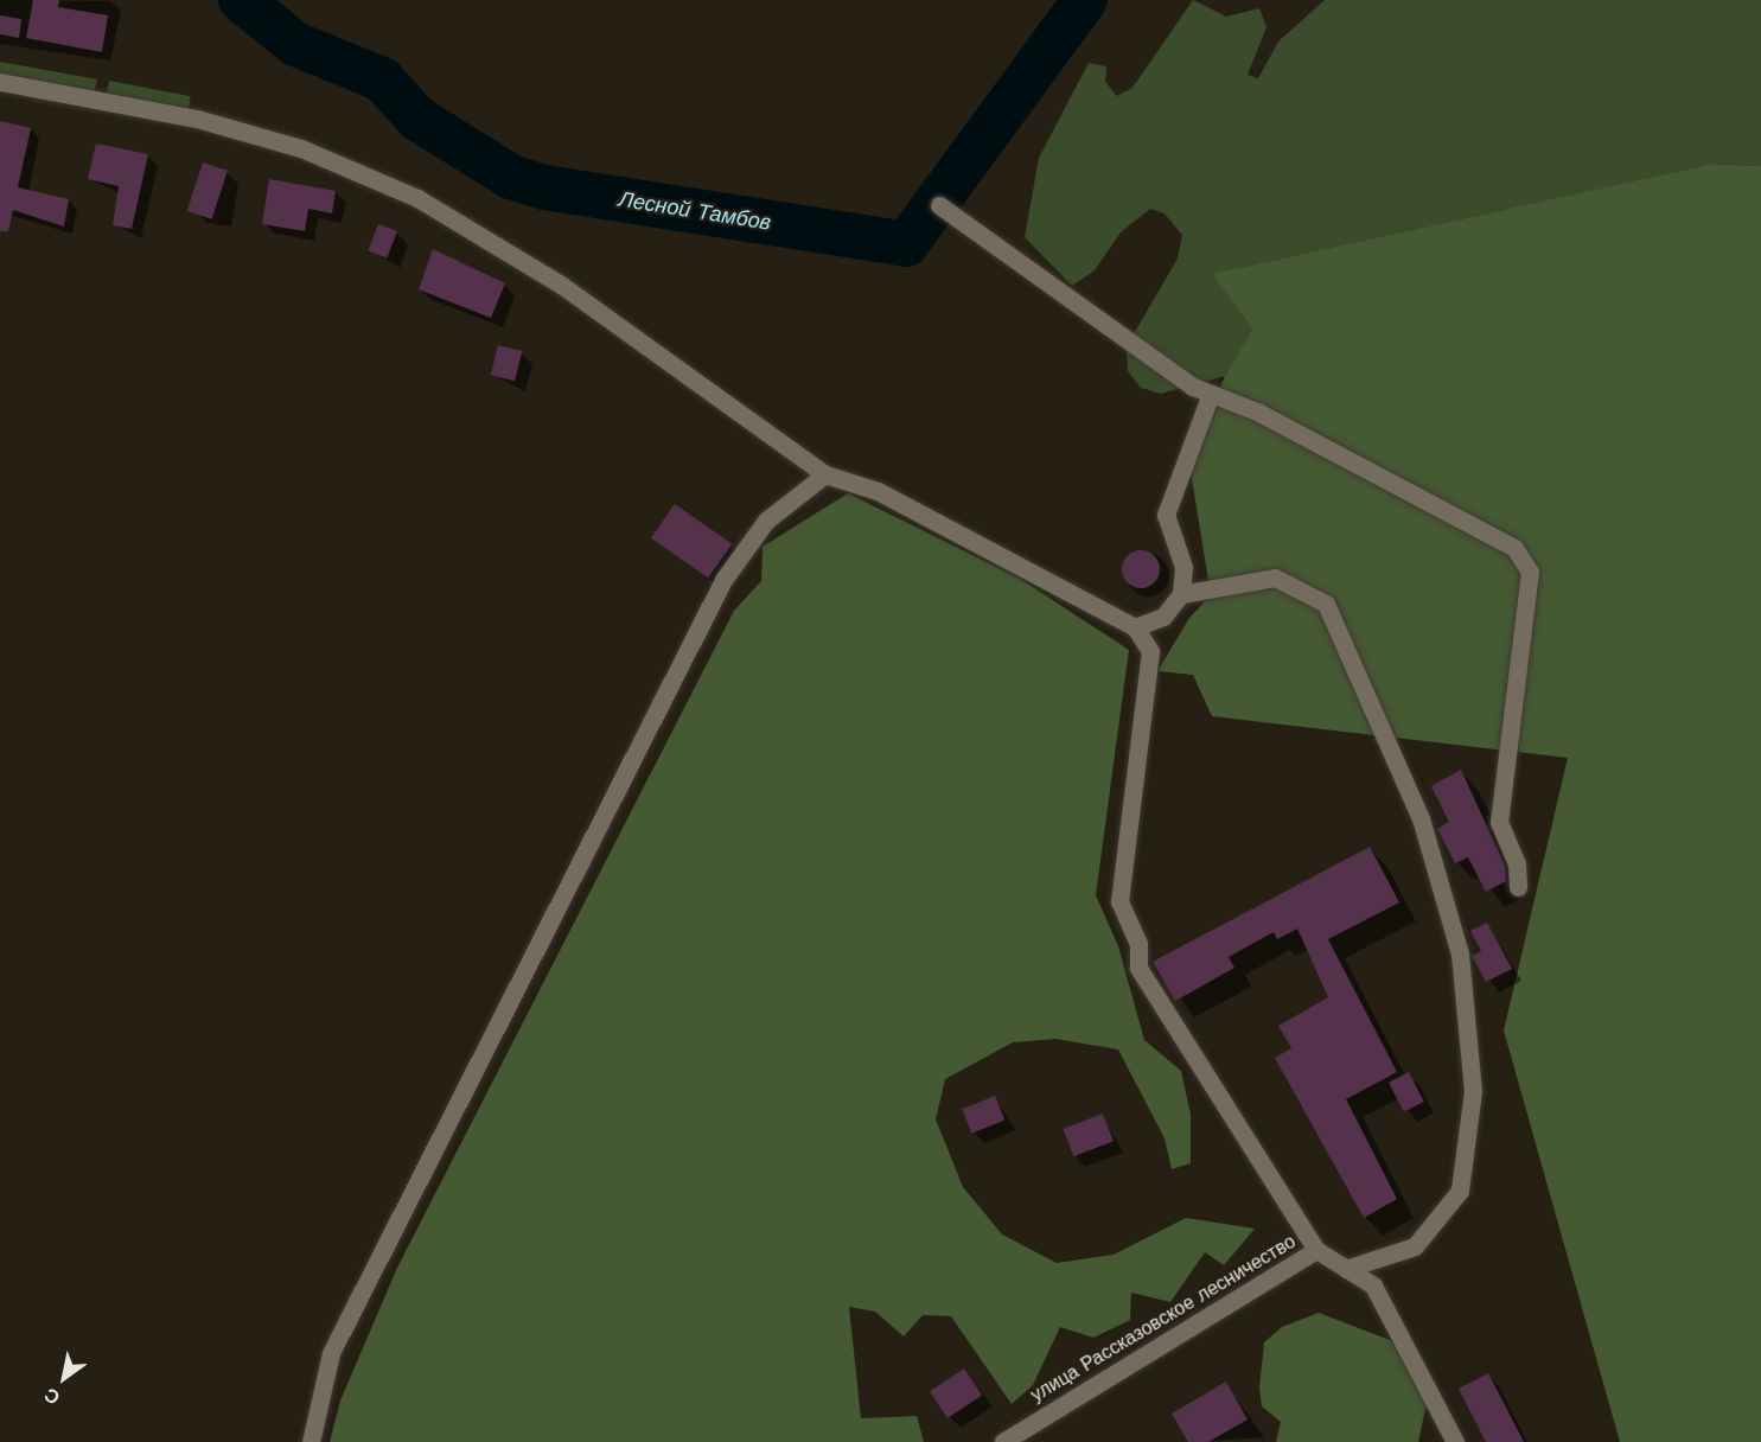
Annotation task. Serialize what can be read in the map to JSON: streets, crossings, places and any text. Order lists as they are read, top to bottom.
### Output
{
  "streets": {
    "street": ["улица Рассказовское лесничество"]
  },
  "water": ["Лесной Тамбов"],
  "north": "bottom left"
}
